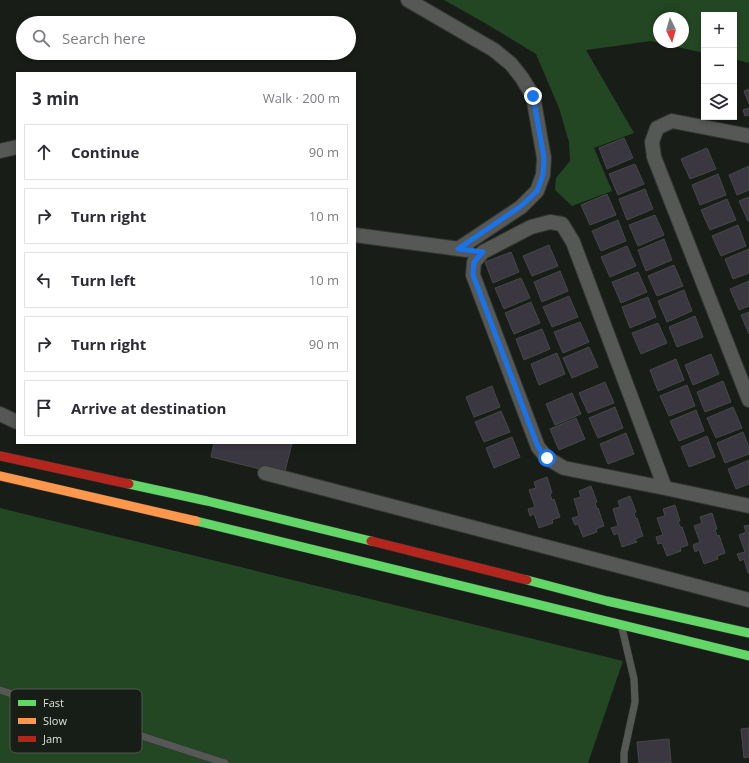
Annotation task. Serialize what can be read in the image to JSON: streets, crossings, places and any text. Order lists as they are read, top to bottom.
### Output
{
  "legend": ["Fast", "Slow", "Jam"],
  "north": "bottom",
  "page": {
    "map_buttons": ["+", "−"],
    "search": "Search here",
    "heading": ["3 min", "Walk · 200 m"],
    "list": [
      ["Continue", "90 m"],
      ["Turn right", "10 m"],
      ["Turn left", "10 m"],
      ["Turn right", "90 m"],
      "Arrive at destination"
    ]
  }
}
